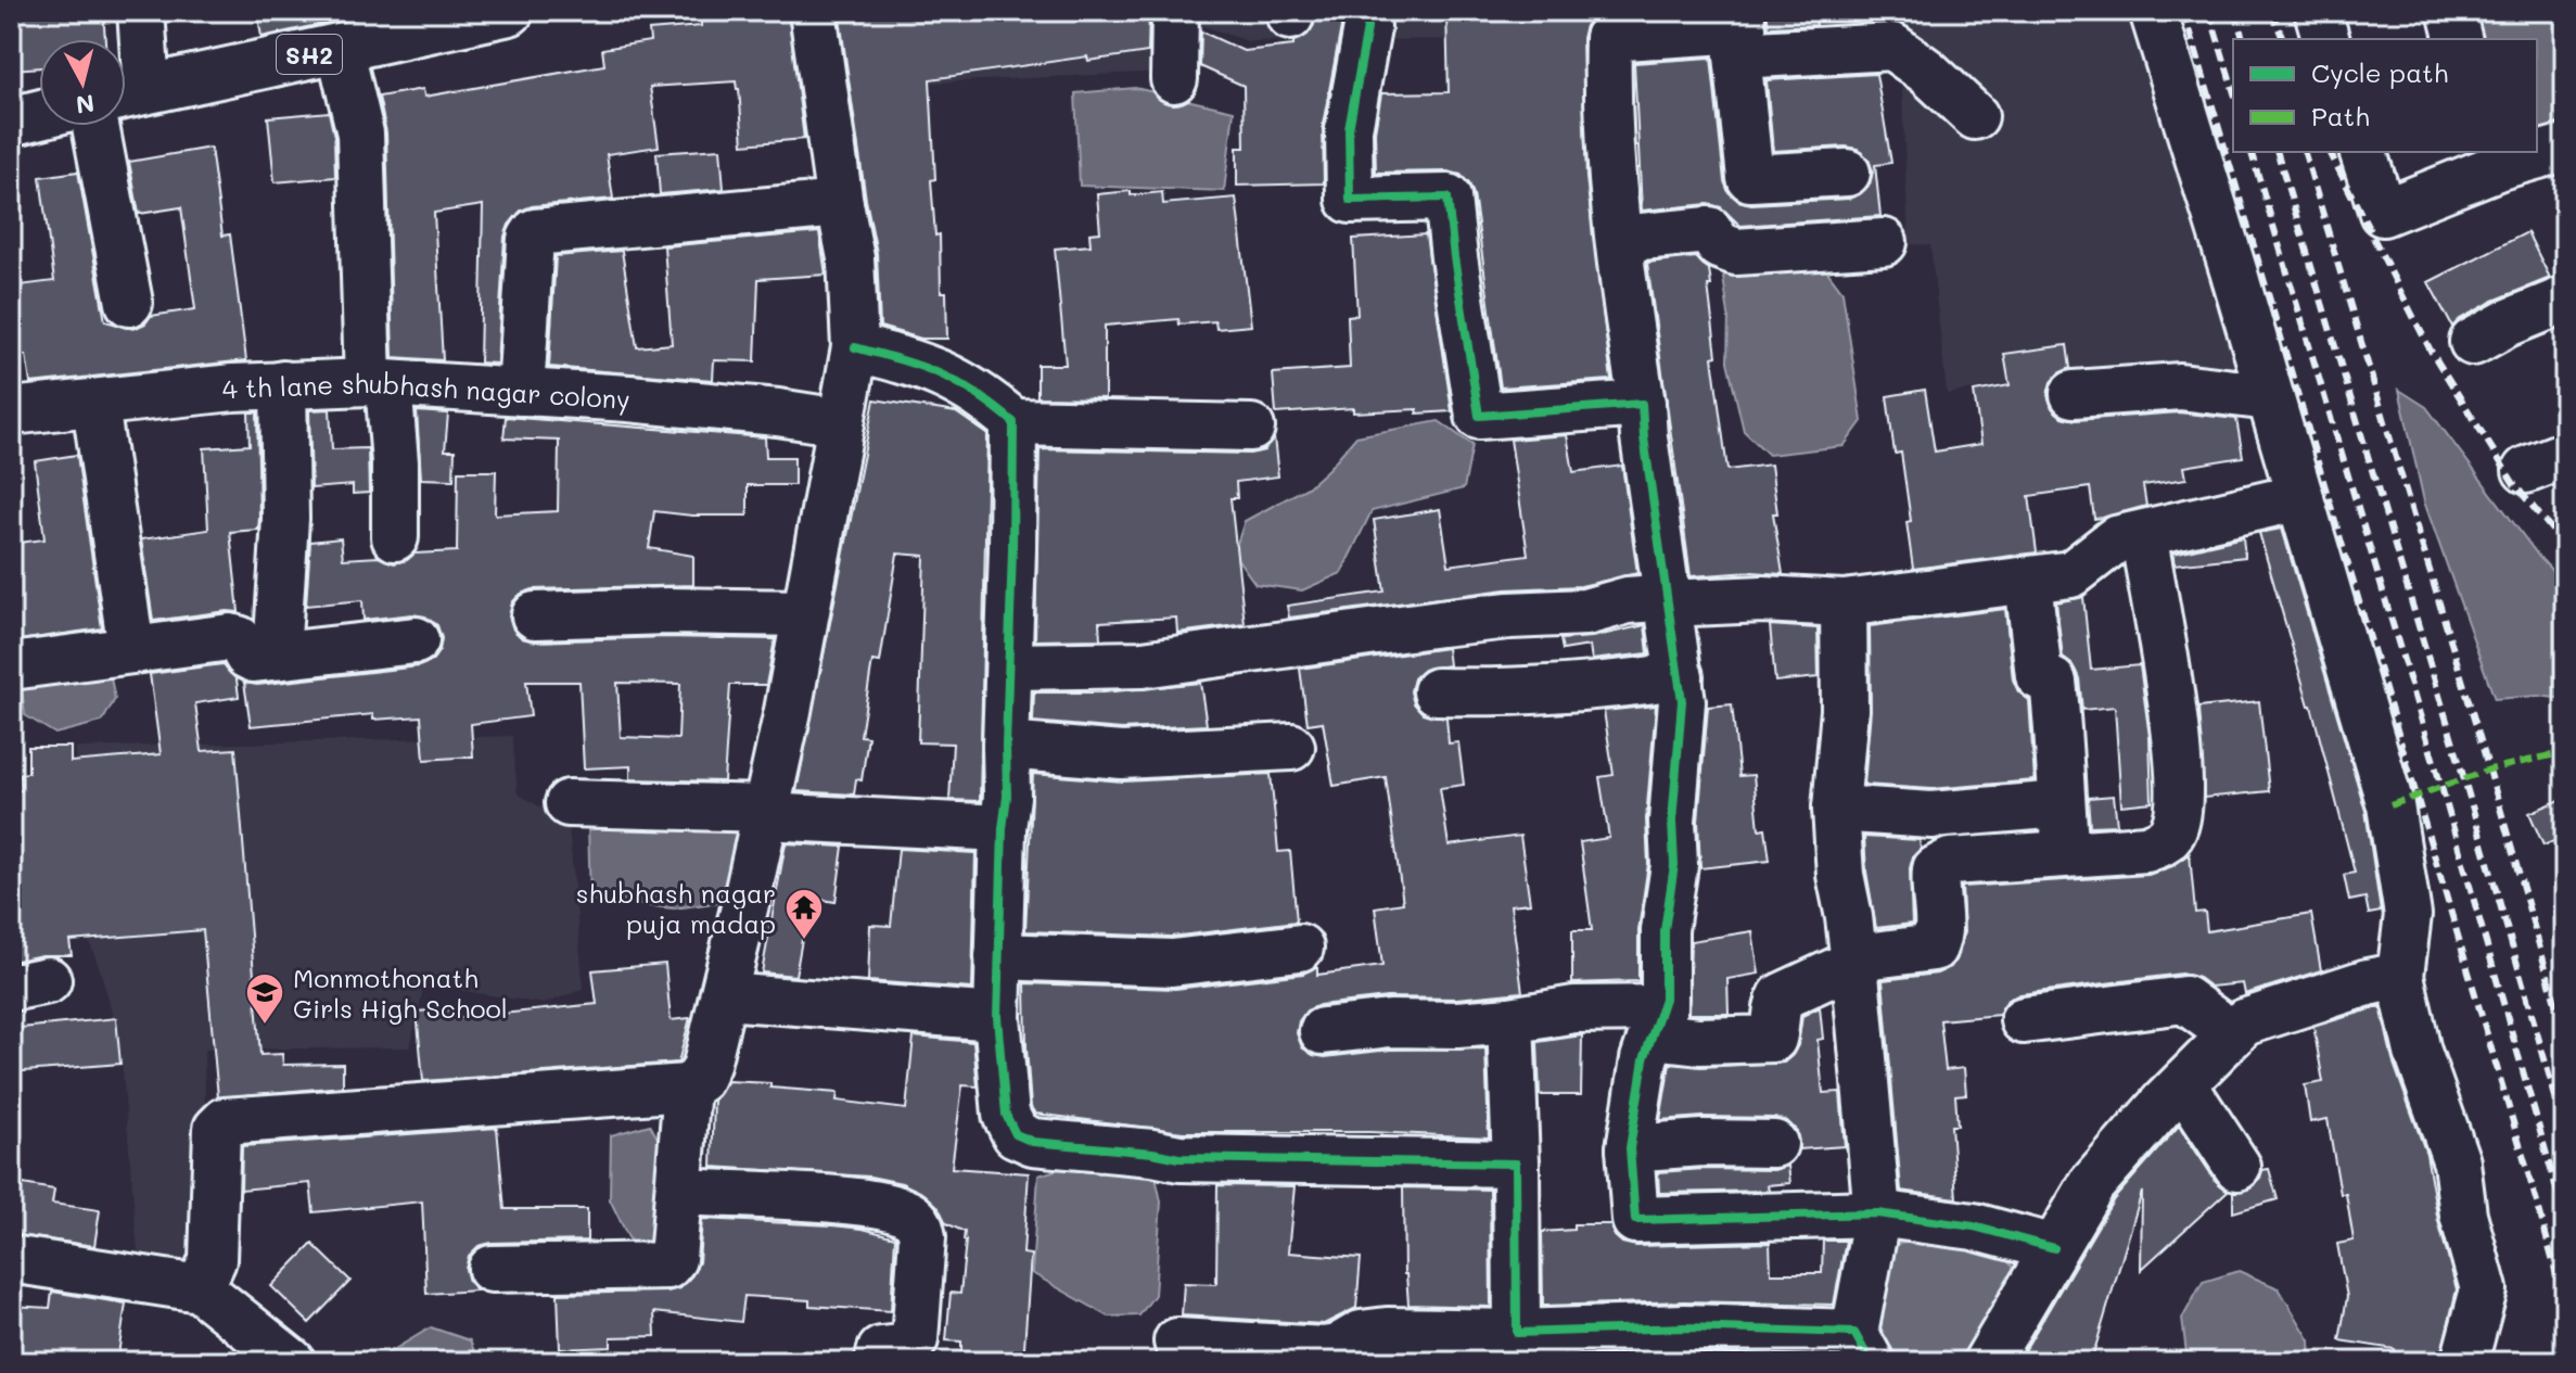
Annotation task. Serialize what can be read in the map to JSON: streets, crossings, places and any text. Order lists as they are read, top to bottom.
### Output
{
  "streets": {
    "main road": ["SH2"],
    "street": ["4 th lane shubhash nagar colony"]
  },
  "places": {
    "temple": ["shubhash nagar puja madap"],
    "school or university": ["Monmothonath Girls High School"]
  },
  "legend": ["Cycle path", "Path"],
  "north": "bottom"
}
